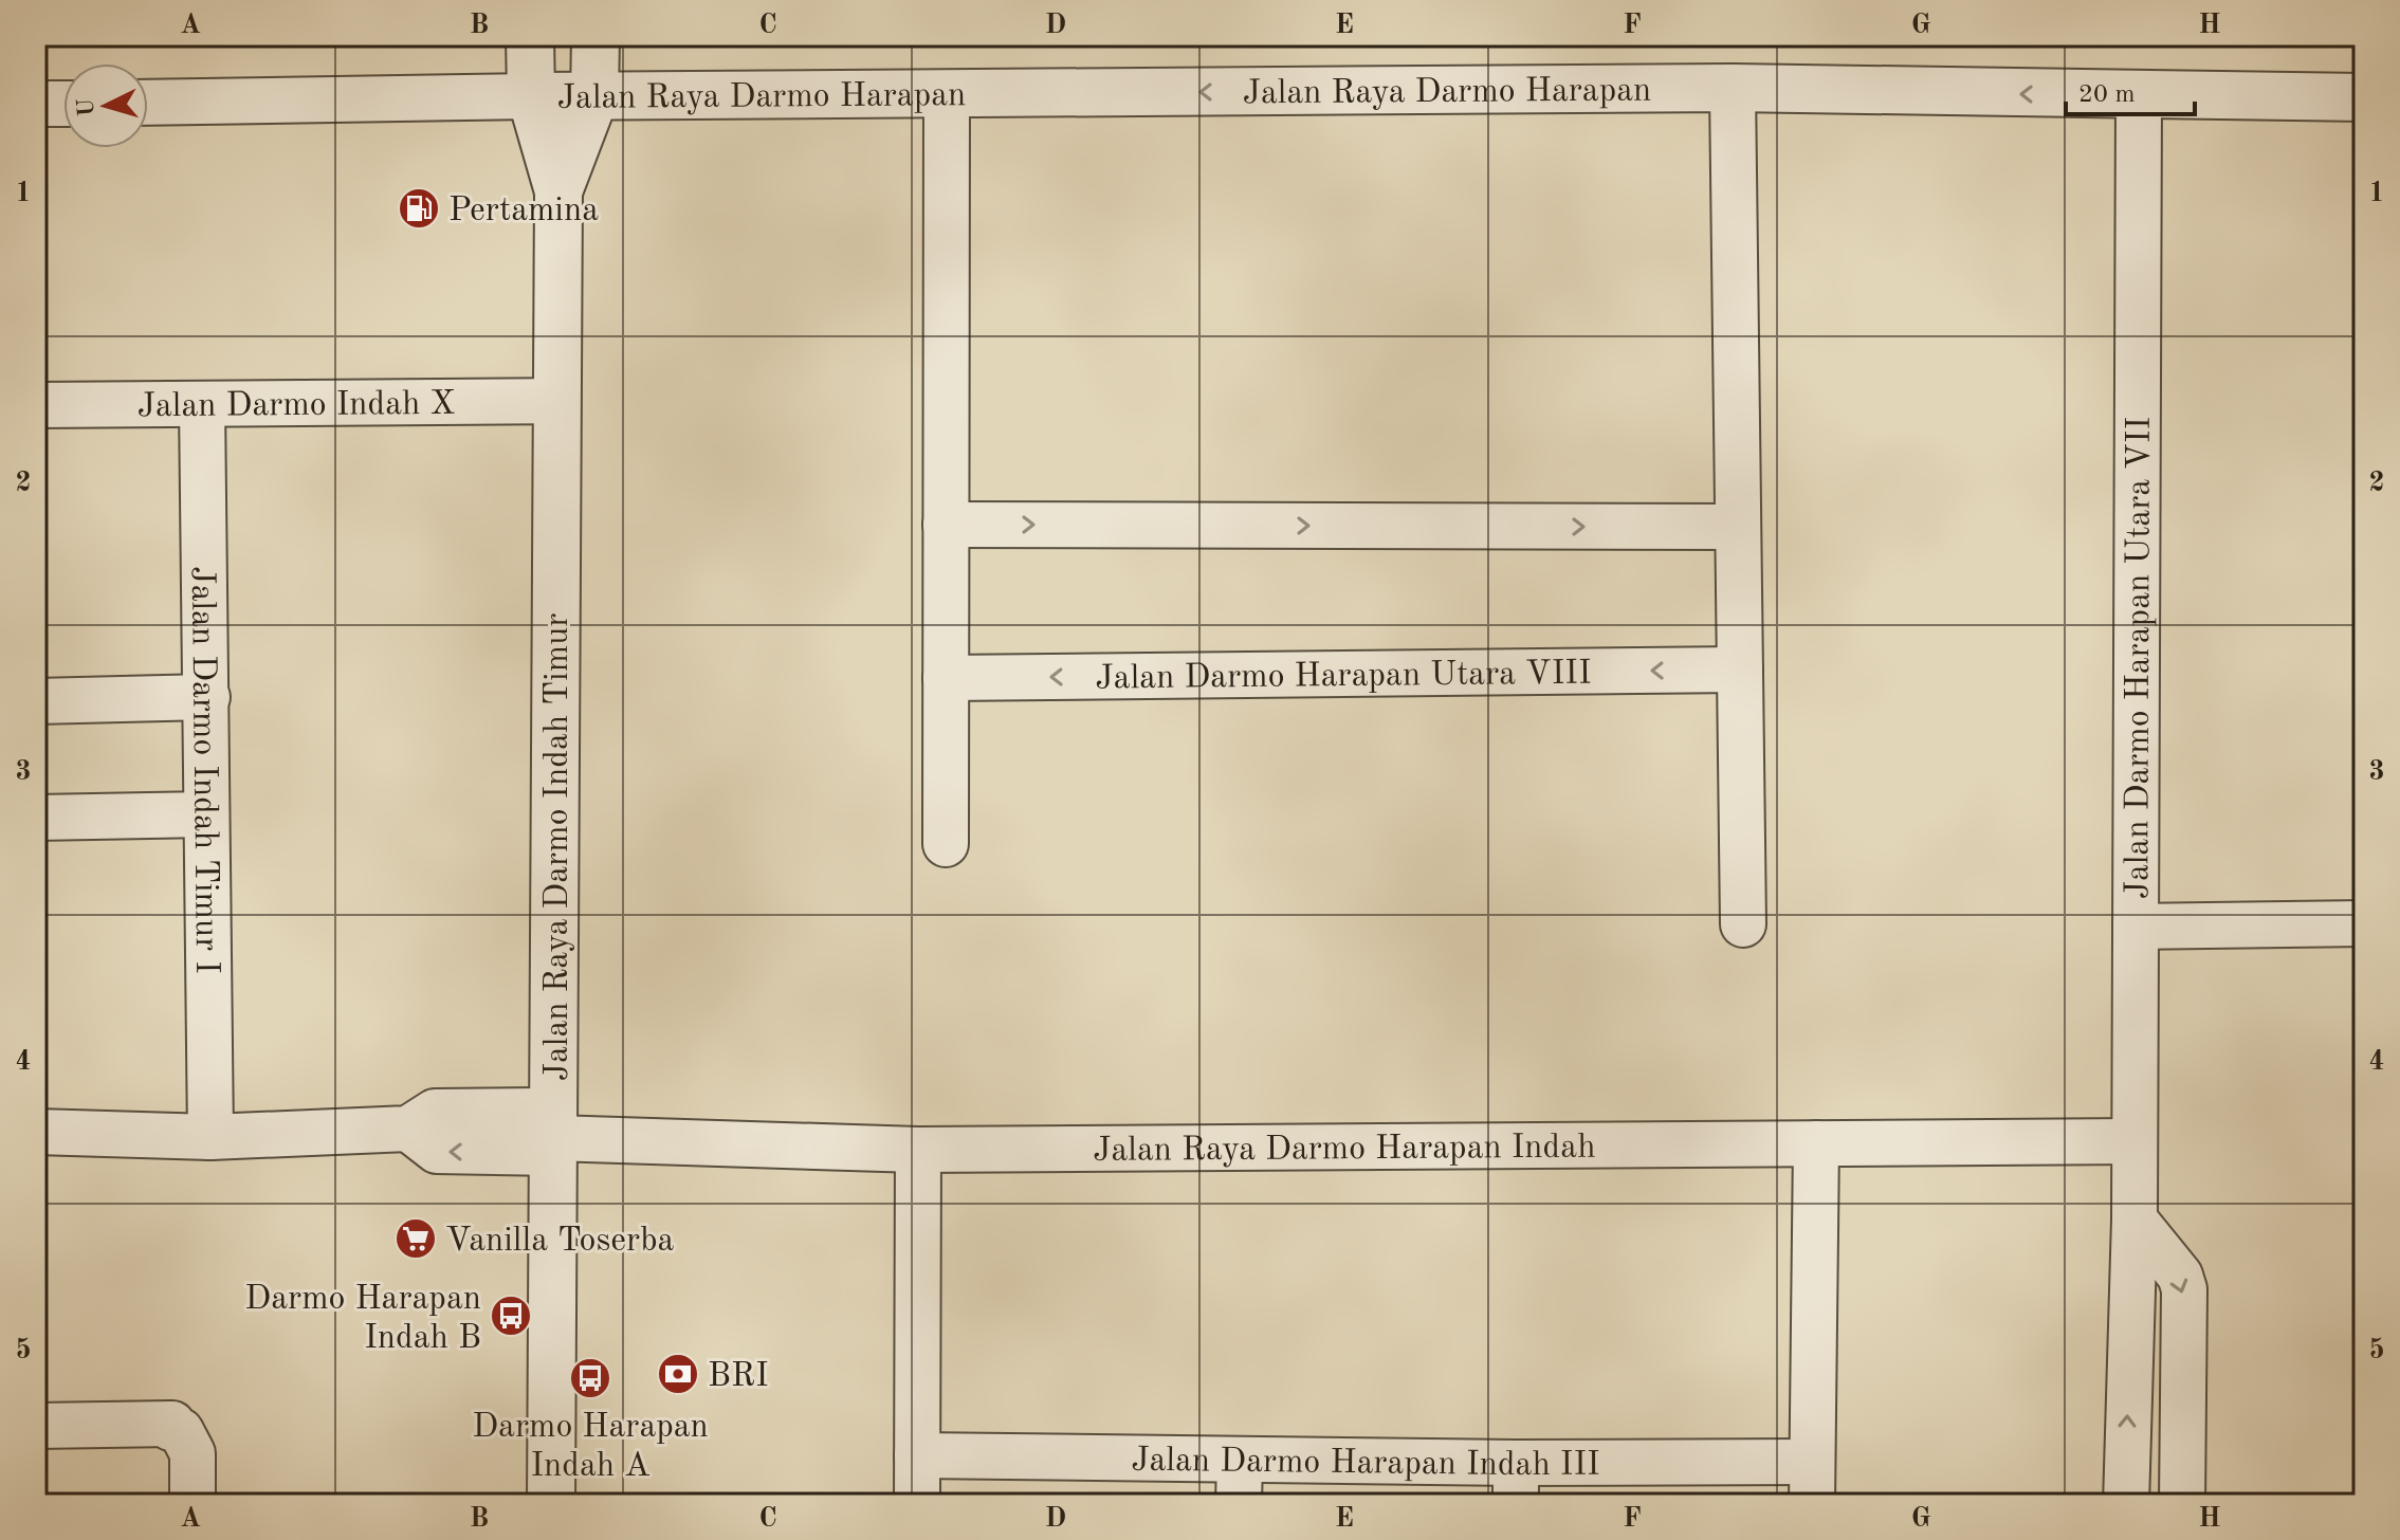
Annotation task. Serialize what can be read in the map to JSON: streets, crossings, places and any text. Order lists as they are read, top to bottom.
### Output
{
  "streets": {
    "street": [
      "Jalan Raya Darmo Harapan",
      "Jalan Darmo Indah X",
      "Jalan Darmo Harapan Utara VII",
      "Jalan Darmo Harapan Utara VIII",
      "Jalan Darmo Indah Timur I",
      "Jalan Raya Darmo Indah Timur",
      "Jalan Raya Darmo Harapan Indah",
      "Jalan Darmo Harapan Indah III"
    ]
  },
  "crossings": [
    ["Jalan Raya Darmo Harapan", "Jalan Darmo Harapan Utara VII"],
    ["Jalan Raya Darmo Harapan", "Jalan Raya Darmo Indah Timur"],
    ["Jalan Darmo Indah X", "Jalan Darmo Indah Timur I"],
    ["Jalan Darmo Indah X", "Jalan Raya Darmo Indah Timur"],
    ["Jalan Darmo Harapan Utara VII", "Jalan Raya Darmo Harapan Indah"],
    ["Jalan Darmo Indah Timur I", "Jalan Raya Darmo Harapan Indah"],
    ["Jalan Raya Darmo Indah Timur", "Jalan Raya Darmo Harapan Indah"]
  ],
  "one_way": ["Jalan Raya Darmo Harapan"],
  "places": {
    "fuel station": ["Pertamina"],
    "supermarket": ["Vanilla Toserba"],
    "bus stop": ["Darmo Harapan Indah B", "Darmo Harapan Indah A"],
    "bank": ["BRI"]
  },
  "scale_bar": "20 m",
  "north": "left",
  "grid": {
    "columns": [
      "A",
      "B",
      "C",
      "D",
      "E",
      "F",
      "G",
      "H"
    ],
    "rows": [
      "1",
      "2",
      "3",
      "4",
      "5"
    ]
  }
}
